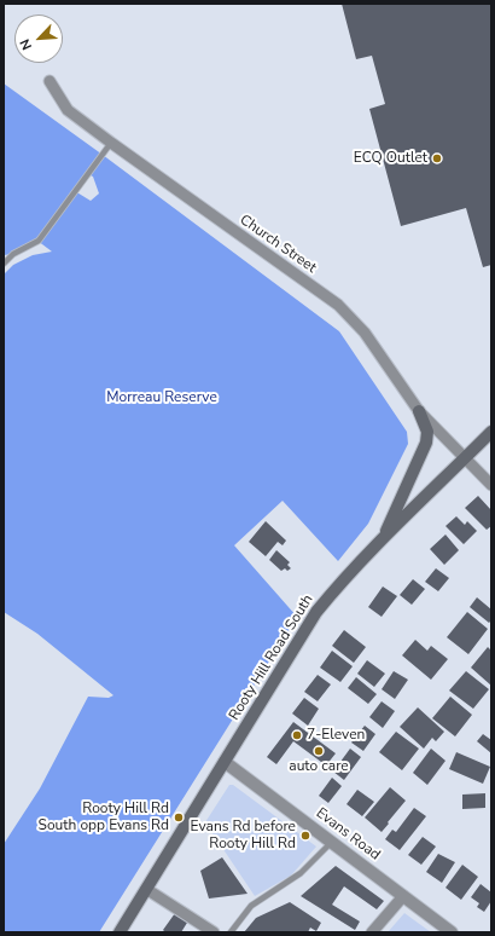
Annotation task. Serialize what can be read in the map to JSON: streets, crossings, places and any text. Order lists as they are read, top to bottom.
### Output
{
  "streets": {
    "main road": ["Rooty Hill Road South"],
    "street": ["Church Street", "Evans Road"]
  },
  "crossings": [
    ["Church Street", "Rooty Hill Road South"],
    ["Rooty Hill Road South", "Evans Road"]
  ],
  "parks": ["Morreau Reserve"],
  "places": [
    "ECQ Outlet",
    "7-Eleven",
    "auto care",
    "Rooty Hill Rd South opp Evans Rd",
    "Evans Rd before Rooty Hill Rd"
  ],
  "north": "bottom left"
}
